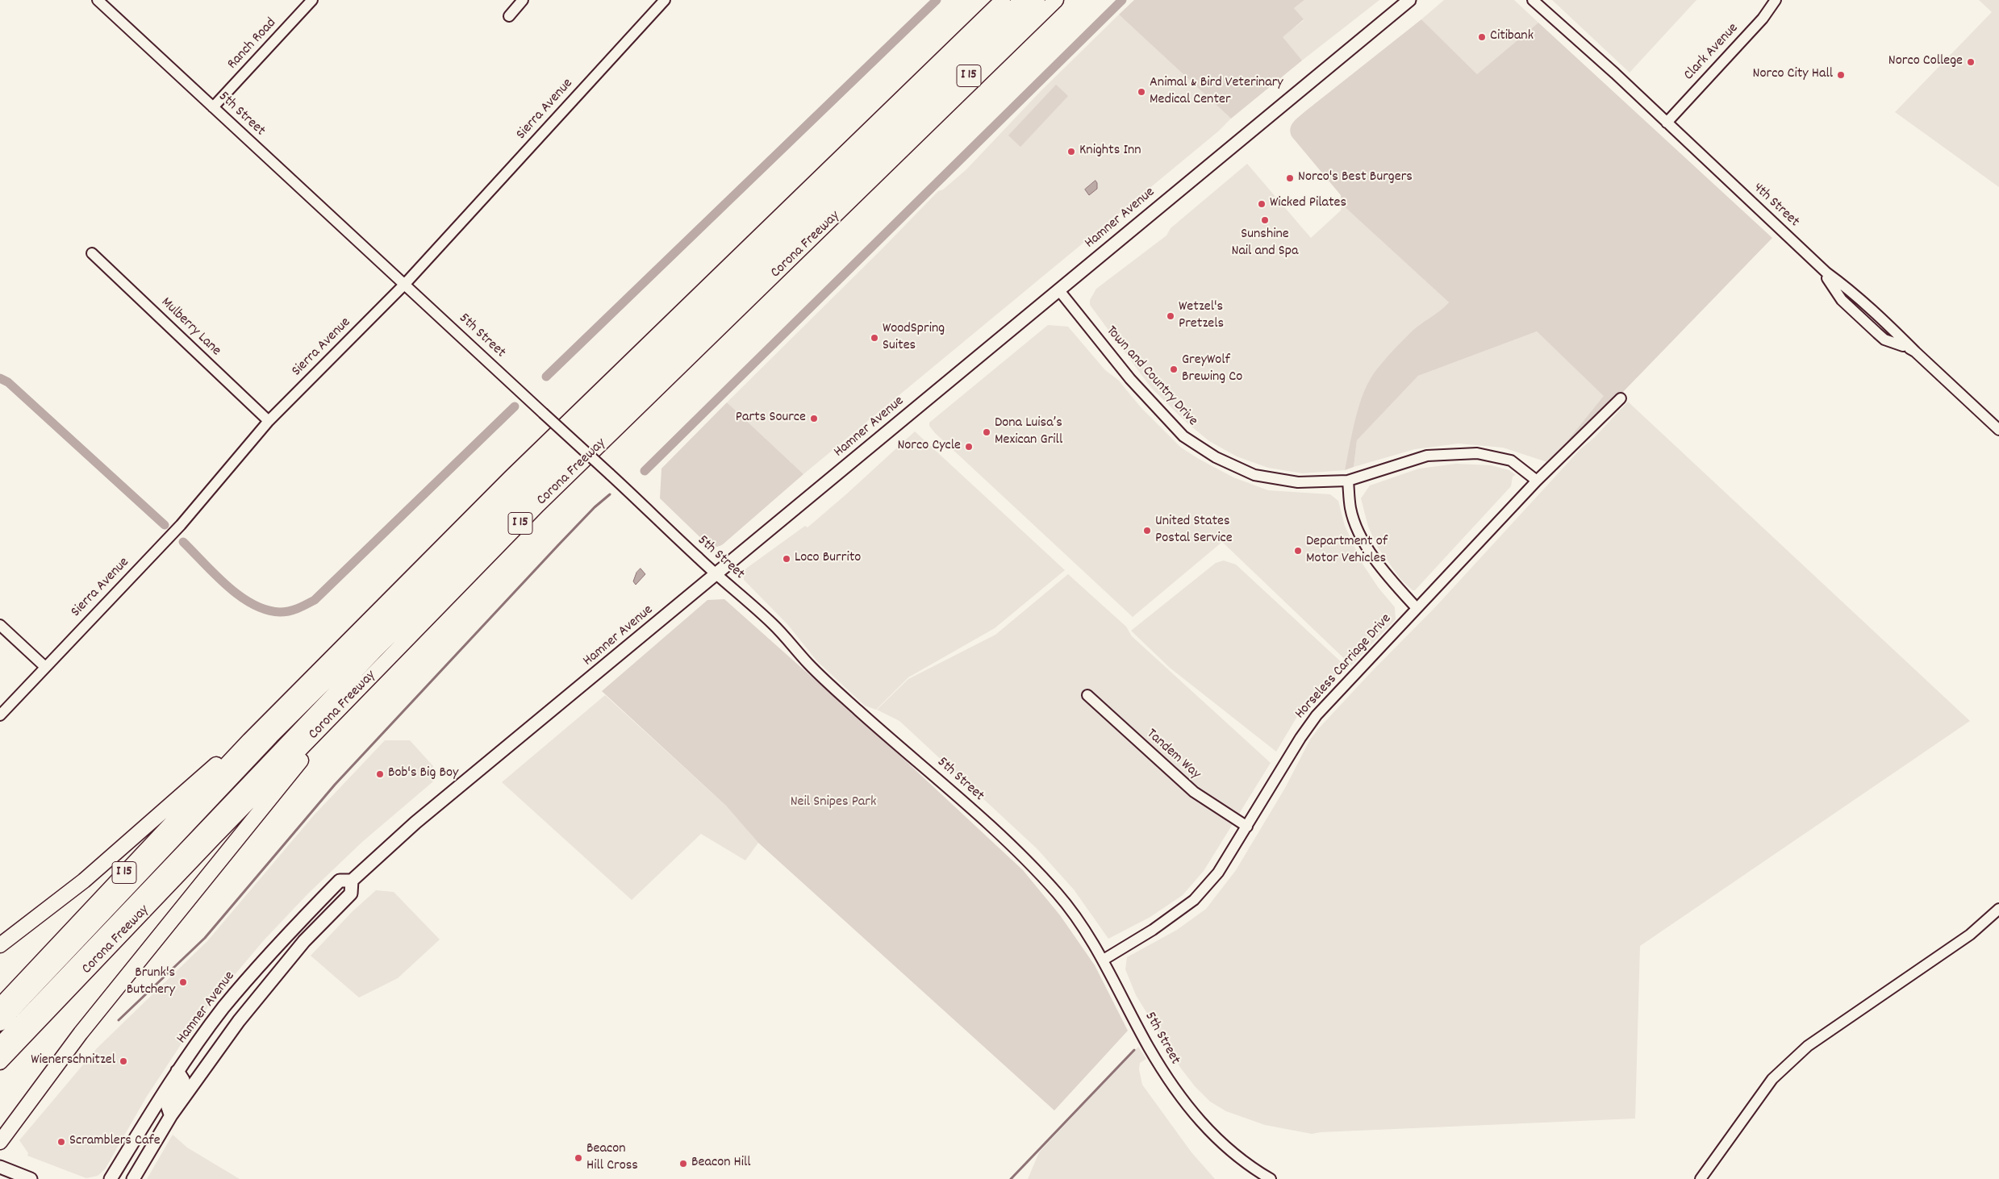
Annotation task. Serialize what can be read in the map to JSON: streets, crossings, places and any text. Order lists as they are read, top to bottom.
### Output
{
  "streets": {
    "highway": ["I 15", "Corona Freeway"],
    "main road": ["Hamner Avenue"],
    "street": [
      "Ranch Road",
      "Clark Avenue",
      "Sierra Avenue",
      "5th Street",
      "4th Street",
      "Mulberry Lane",
      "Town and Country Drive",
      "Horseless Carriage Drive",
      "Tandem Way"
    ]
  },
  "crossings": [
    ["Ranch Road", "5th Street"],
    ["Clark Avenue", "4th Street"],
    ["I 15", "Corona Freeway"],
    ["Sierra Avenue", "5th Street"],
    ["Sierra Avenue", "Mulberry Lane"],
    ["5th Street", "Hamner Avenue"],
    ["5th Street", "Horseless Carriage Drive"],
    ["Hamner Avenue", "Town and Country Drive"],
    ["Town and Country Drive", "Horseless Carriage Drive"],
    ["Horseless Carriage Drive", "Tandem Way"]
  ],
  "parks": ["Neil Snipes Park"],
  "places": [
    "Citibank",
    "Norco College",
    "Norco City Hall",
    "Animal & Bird Veterinary Medical Center",
    "Knights Inn",
    "Norco's Best Burgers",
    "Wicked Pilates",
    "Sunshine Nail and Spa",
    "Wetzel's Pretzels",
    "WoodSpring Suites",
    "GreyWolf Brewing Co",
    "Parts Source",
    "Dona Luisa’s Mexican Grill",
    "Norco Cycle",
    "United States Postal Service",
    "Department of Motor Vehicles",
    "Loco Burrito",
    "Bob's Big Boy",
    "Brunk's Butchery",
    "Wienerschnitzel",
    "Scramblers Cafe",
    "Beacon Hill Cross",
    "Beacon Hill"
  ]
}
